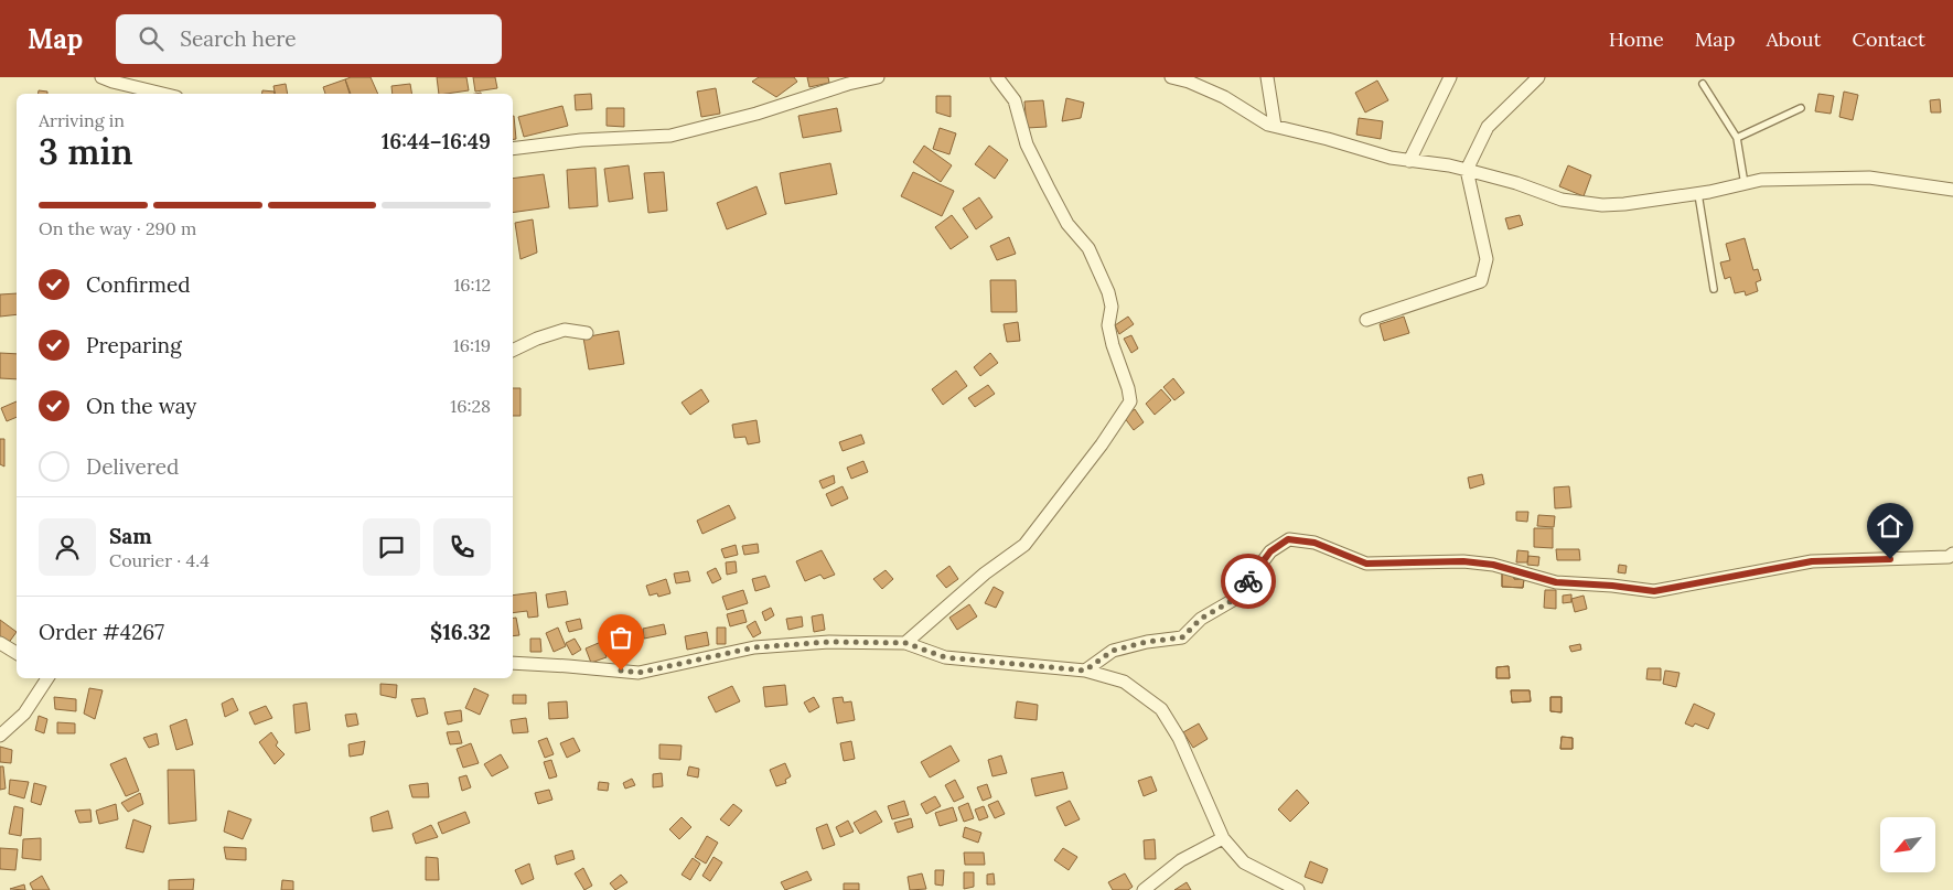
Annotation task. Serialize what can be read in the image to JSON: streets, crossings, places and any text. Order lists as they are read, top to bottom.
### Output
{
  "north": "bottom left",
  "page": {
    "header": "Map",
    "search": "Search here",
    "nav": [
      "Home",
      "Map",
      "About",
      "Contact"
    ],
    "heading": ["3 min", "Arriving in", "16:44–16:49"],
    "panel": [
      "Sam",
      "Courier · 4.4",
      "Order #4267",
      "$16.32"
    ],
    "bar": "On the way · 290 m",
    "list": [
      ["Confirmed", "16:12"],
      ["Preparing", "16:19"],
      ["On the way", "16:28"],
      "Delivered"
    ]
  }
}
